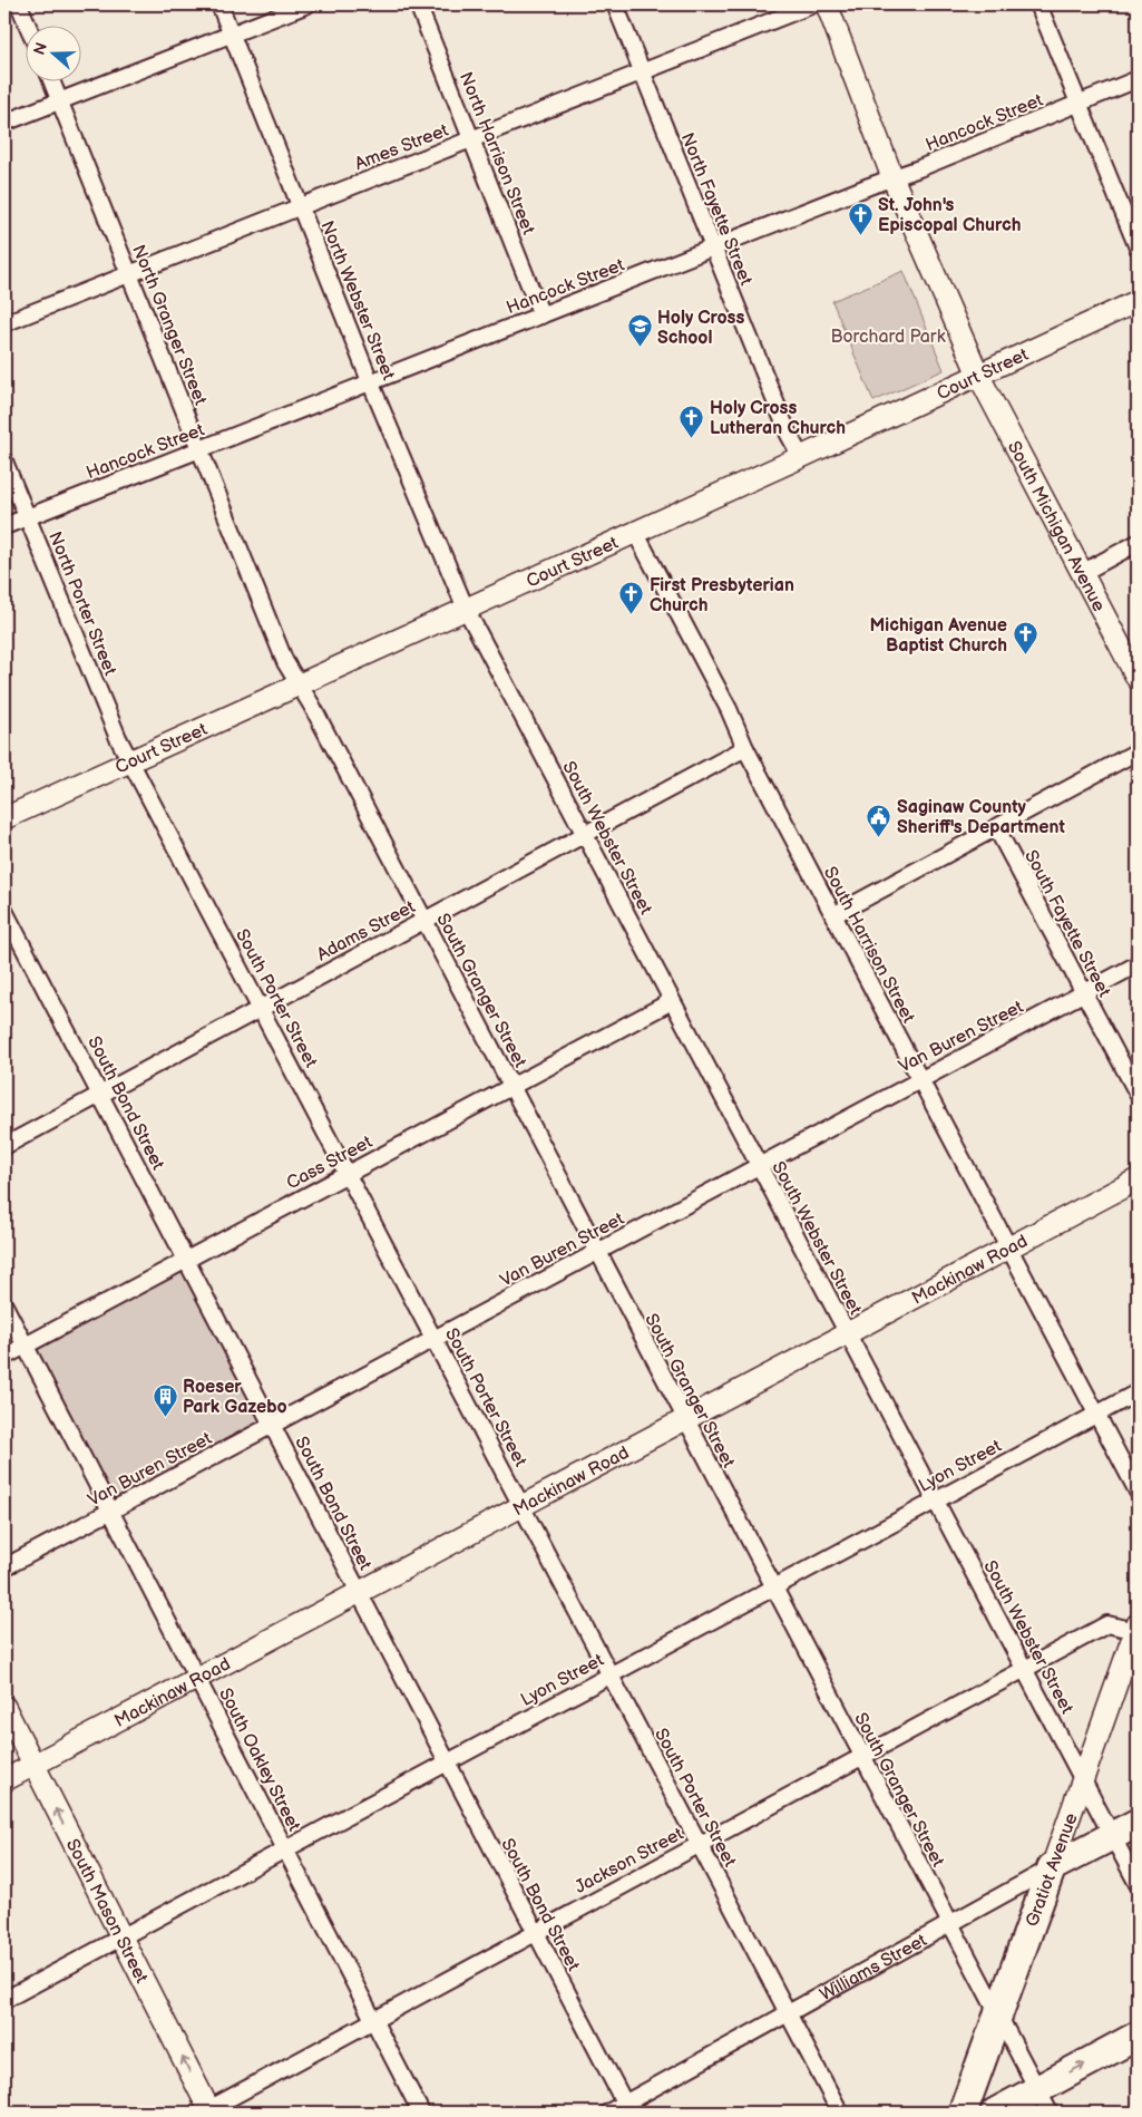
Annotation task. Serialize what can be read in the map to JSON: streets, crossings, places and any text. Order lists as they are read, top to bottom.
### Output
{
  "streets": {
    "highway": ["Gratiot Avenue", "Williams Street"],
    "main road": [
      "Court Street",
      "South Michigan Avenue",
      "Mackinaw Road",
      "South Mason Street"
    ],
    "street": [
      "Hancock Street",
      "Ames Street",
      "North Harrison Street",
      "North Fayette Street",
      "North Webster Street",
      "North Granger Street",
      "North Porter Street",
      "South Webster Street",
      "South Fayette Street",
      "Adams Street",
      "South Harrison Street",
      "South Granger Street",
      "South Porter Street",
      "Van Buren Street",
      "South Bond Street",
      "Cass Street",
      "Lyon Street",
      "South Oakley Street",
      "Jackson Street"
    ]
  },
  "crossings": [
    ["Hancock Street", "North Harrison Street"],
    ["Hancock Street", "North Fayette Street"],
    ["Hancock Street", "North Webster Street"],
    ["Hancock Street", "North Granger Street"],
    ["Hancock Street", "South Michigan Avenue"],
    ["Hancock Street", "North Porter Street"],
    ["Ames Street", "North Harrison Street"],
    ["Ames Street", "North Fayette Street"],
    ["Ames Street", "North Webster Street"],
    ["Ames Street", "North Granger Street"],
    ["North Fayette Street", "Court Street"],
    ["North Webster Street", "Court Street"],
    ["North Webster Street", "South Webster Street"],
    ["North Granger Street", "Court Street"],
    ["North Granger Street", "South Granger Street"],
    ["Court Street", "South Michigan Avenue"],
    ["Court Street", "North Porter Street"],
    ["Court Street", "South Webster Street"],
    ["Court Street", "South Harrison Street"],
    ["Court Street", "South Granger Street"],
    ["Court Street", "South Porter Street"],
    ["North Porter Street", "South Porter Street"],
    ["South Webster Street", "Adams Street"],
    ["South Webster Street", "Van Buren Street"],
    ["South Webster Street", "Cass Street"],
    ["South Webster Street", "Mackinaw Road"],
    ["South Webster Street", "Lyon Street"],
    ["South Webster Street", "Jackson Street"],
    ["South Webster Street", "Gratiot Avenue"],
    ["South Webster Street", "Williams Street"],
    ["South Fayette Street", "Van Buren Street"],
    ["Adams Street", "South Harrison Street"],
    ["Adams Street", "South Granger Street"],
    ["Adams Street", "South Porter Street"],
    ["Adams Street", "South Bond Street"],
    ["South Harrison Street", "Van Buren Street"],
    ["South Harrison Street", "Mackinaw Road"],
    ["South Harrison Street", "Lyon Street"],
    ["South Granger Street", "Van Buren Street"],
    ["South Granger Street", "Cass Street"],
    ["South Granger Street", "Mackinaw Road"],
    ["South Granger Street", "Lyon Street"],
    ["South Granger Street", "Jackson Street"],
    ["South Granger Street", "Gratiot Avenue"],
    ["South Granger Street", "Williams Street"],
    ["South Porter Street", "Van Buren Street"],
    ["South Porter Street", "Cass Street"],
    ["South Porter Street", "Mackinaw Road"],
    ["South Porter Street", "Lyon Street"],
    ["South Porter Street", "Jackson Street"],
    ["South Porter Street", "Williams Street"],
    ["Van Buren Street", "South Bond Street"],
    ["Van Buren Street", "South Oakley Street"],
    ["South Bond Street", "Cass Street"],
    ["South Bond Street", "Mackinaw Road"],
    ["South Bond Street", "Lyon Street"],
    ["South Bond Street", "Jackson Street"],
    ["South Bond Street", "Williams Street"],
    ["Cass Street", "South Oakley Street"],
    ["Mackinaw Road", "South Oakley Street"],
    ["Mackinaw Road", "South Mason Street"],
    ["Lyon Street", "South Oakley Street"],
    ["Lyon Street", "South Mason Street"],
    ["South Oakley Street", "Jackson Street"],
    ["Jackson Street", "Gratiot Avenue"],
    ["Jackson Street", "South Mason Street"],
    ["Gratiot Avenue", "Williams Street"]
  ],
  "one_way": ["South Mason Street"],
  "parks": ["Borchard Park"],
  "places": {
    "church": [
      "St. John's Episcopal Church",
      "Holy Cross Lutheran Church",
      "First Presbyterian Church",
      "Michigan Avenue Baptist Church"
    ],
    "school or university": ["Holy Cross School"],
    "public building": ["Saginaw County Sheriff's Department"],
    "building": ["Roeser Park Gazebo"]
  },
  "north": "left"
}
